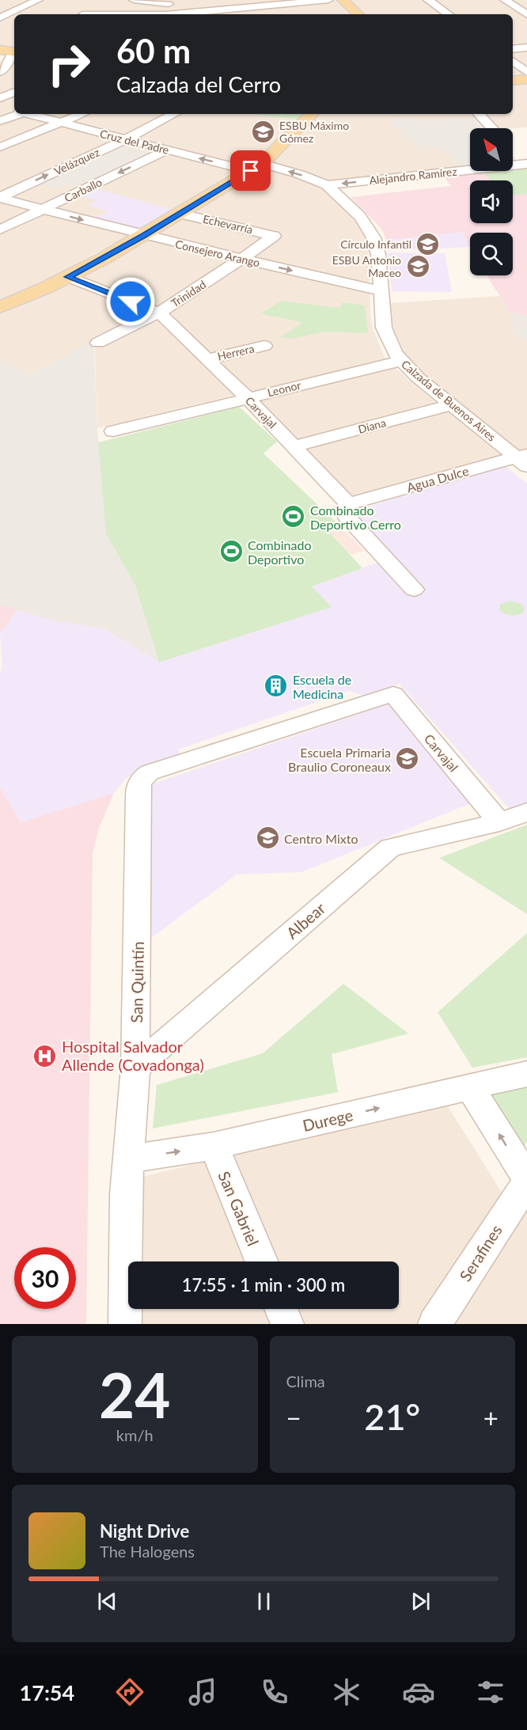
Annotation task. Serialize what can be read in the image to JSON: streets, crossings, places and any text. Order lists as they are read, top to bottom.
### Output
{
  "streets": {
    "street": [
      "Cruz del Padre",
      "Velázquez",
      "Alejandro Ramírez",
      "Carballo",
      "Echevarría",
      "Consejero Arango",
      "Trinidad",
      "Herrera",
      "Leonor",
      "Calzada de Buenos Aires",
      "Carvajal",
      "Diana",
      "Agua Dulce",
      "Albear",
      "San Quintín",
      "Durege",
      "San Gabriel",
      "Serafines"
    ]
  },
  "crossings": [
    ["Cruz del Padre", "Velázquez"],
    ["Cruz del Padre", "Carballo"],
    ["Cruz del Padre", "Calzada de Buenos Aires"],
    ["Velázquez", "Consejero Arango"],
    ["Alejandro Ramírez", "Calzada de Buenos Aires"],
    ["Carballo", "Consejero Arango"],
    ["Echevarría", "Trinidad"],
    ["Consejero Arango", "Trinidad"],
    ["Consejero Arango", "Calzada de Buenos Aires"],
    ["Trinidad", "Carvajal"],
    ["Herrera", "Carvajal"],
    ["Leonor", "Calzada de Buenos Aires"],
    ["Leonor", "Carvajal"],
    ["Calzada de Buenos Aires", "Diana"],
    ["Calzada de Buenos Aires", "Agua Dulce"],
    ["Carvajal", "Diana"],
    ["Carvajal", "Agua Dulce"],
    ["Carvajal", "Albear"],
    ["Carvajal", "San Quintín"],
    ["Albear", "San Quintín"],
    ["San Quintín", "Durege"],
    ["Durege", "San Gabriel"]
  ],
  "one_way": ["Alejandro Ramírez", "Consejero Arango", "Durege"],
  "places": {
    "school or university": [
      "ESBU Máximo Gómez",
      "Círculo Infantil",
      "ESBU Antonio Maceo",
      "Escuela Primaria Braulio Coroneaux",
      "Centro Mixto"
    ],
    "sports": ["Combinado Deportivo Cerro", "Combinado Deportivo"],
    "building": ["Escuela de Medicina"],
    "hospital": ["Hospital Salvador Allende (Covadonga)"]
  },
  "north": "top left",
  "page": {
    "turn": ["60 m", "Calzada del Cerro"],
    "limit": "30",
    "trip": "17:55 · 1 min · 300 m",
    "tile": [
      ["24", "km/h"],
      "Clima"
    ],
    "heat": ["−", "21°", "+"],
    "song": ["Night Drive", "The Halogens"],
    "tabs": "17:54"
  }
}
